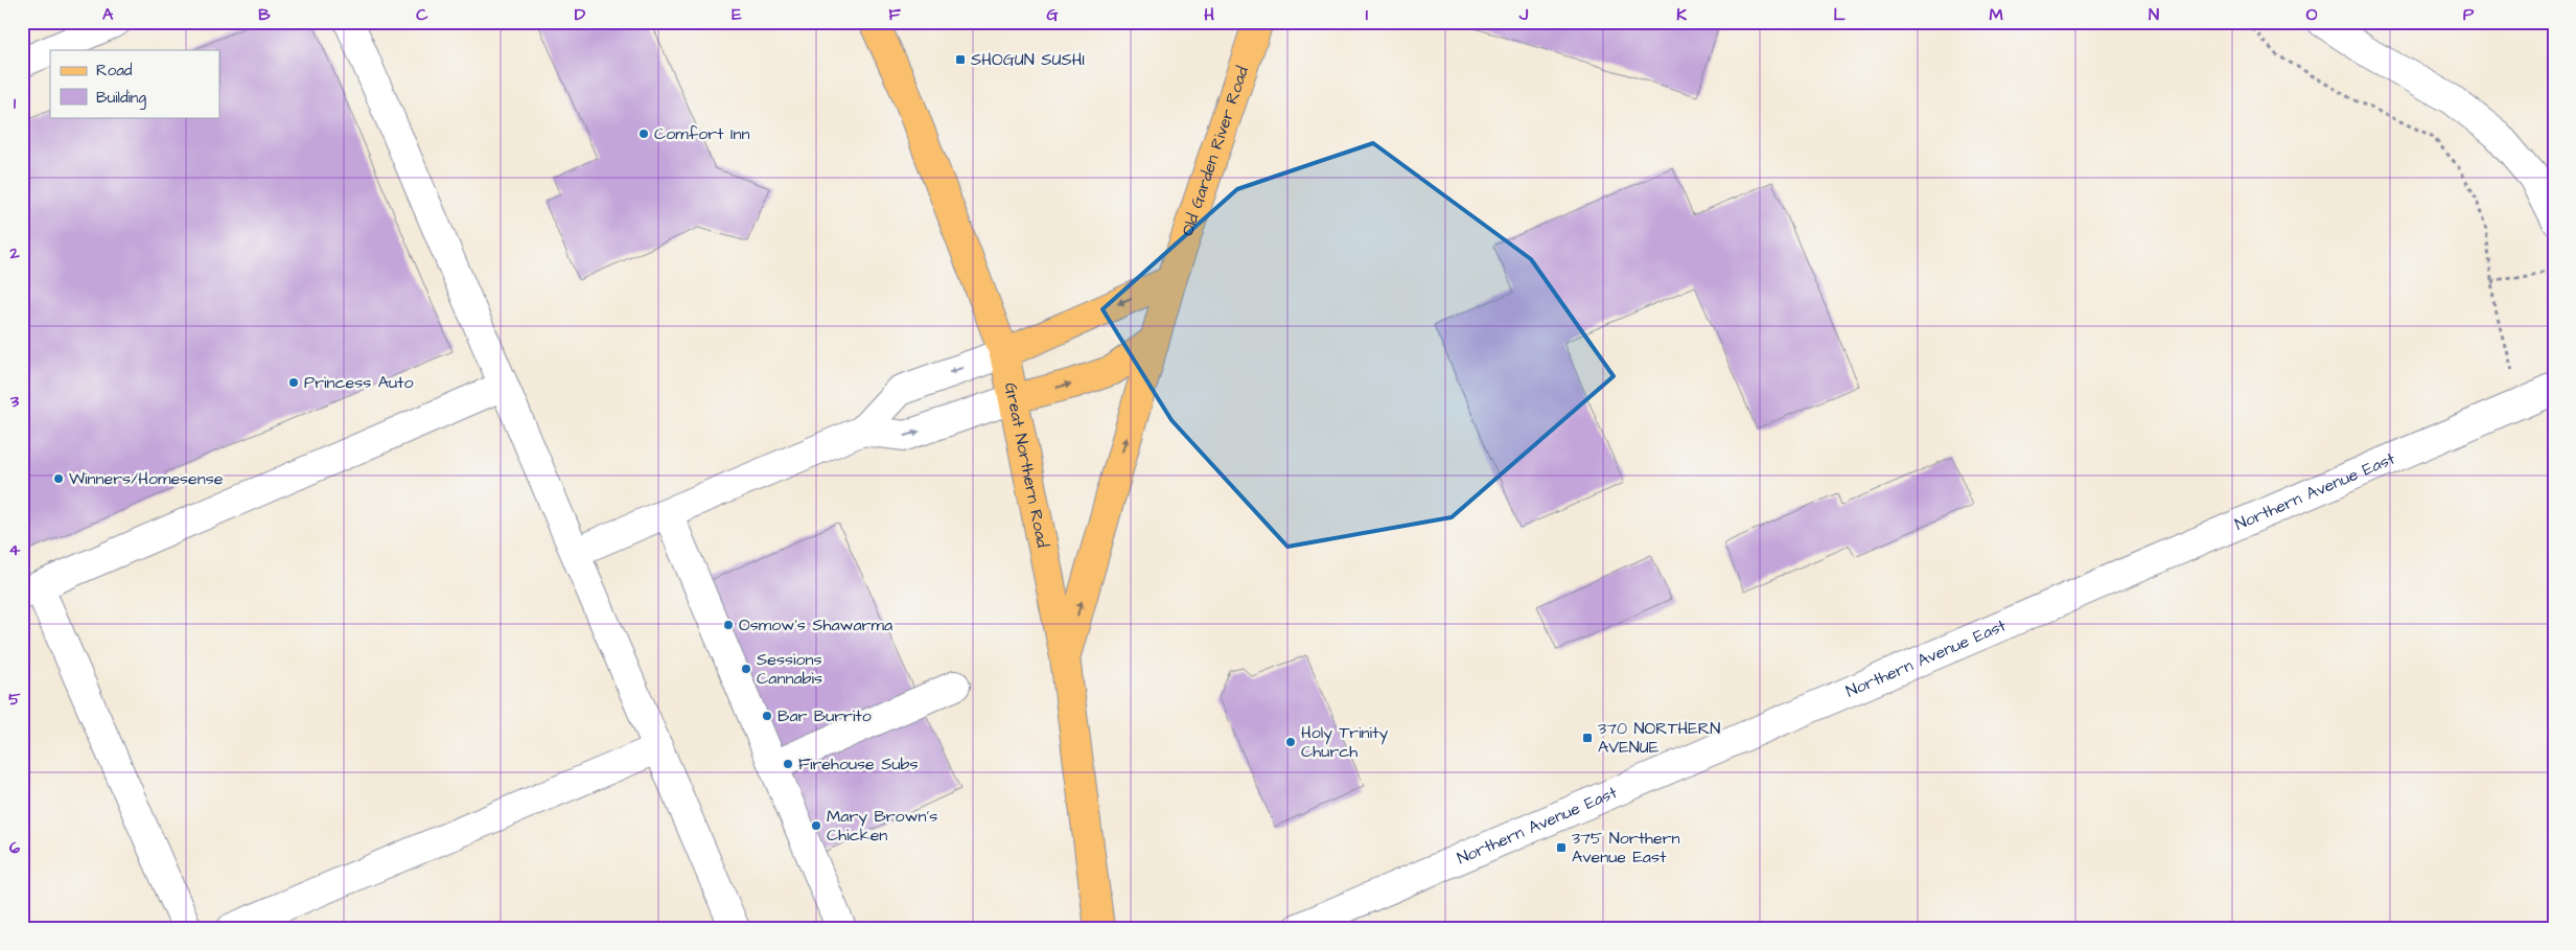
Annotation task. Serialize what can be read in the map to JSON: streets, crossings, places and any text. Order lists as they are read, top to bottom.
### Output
{
  "streets": {
    "main road": ["Old Garden River Road", "Great Northern Road"],
    "street": ["Northern Avenue East"]
  },
  "crossings": [
    ["Old Garden River Road", "Great Northern Road"]
  ],
  "one_way": ["Old Garden River Road"],
  "places": {
    "transit": ["SHOGUN SUSHI", "370 NORTHERN AVENUE", "375 Northern Avenue East"],
    "other": [
      "Comfort Inn",
      "Princess Auto",
      "Winners/Homesense",
      "Osmow’s Shawarma",
      "Sessions Cannabis",
      "Bar Burrito",
      "Holy Trinity Church",
      "Firehouse Subs",
      "Mary Brown’s Chicken"
    ]
  },
  "legend": ["Road", "Building"],
  "grid": {
    "columns": [
      "A",
      "B",
      "C",
      "D",
      "E",
      "F",
      "G",
      "H",
      "I",
      "J",
      "K",
      "L",
      "M",
      "N",
      "O",
      "P"
    ],
    "rows": [
      "1",
      "2",
      "3",
      "4",
      "5",
      "6"
    ]
  }
}
